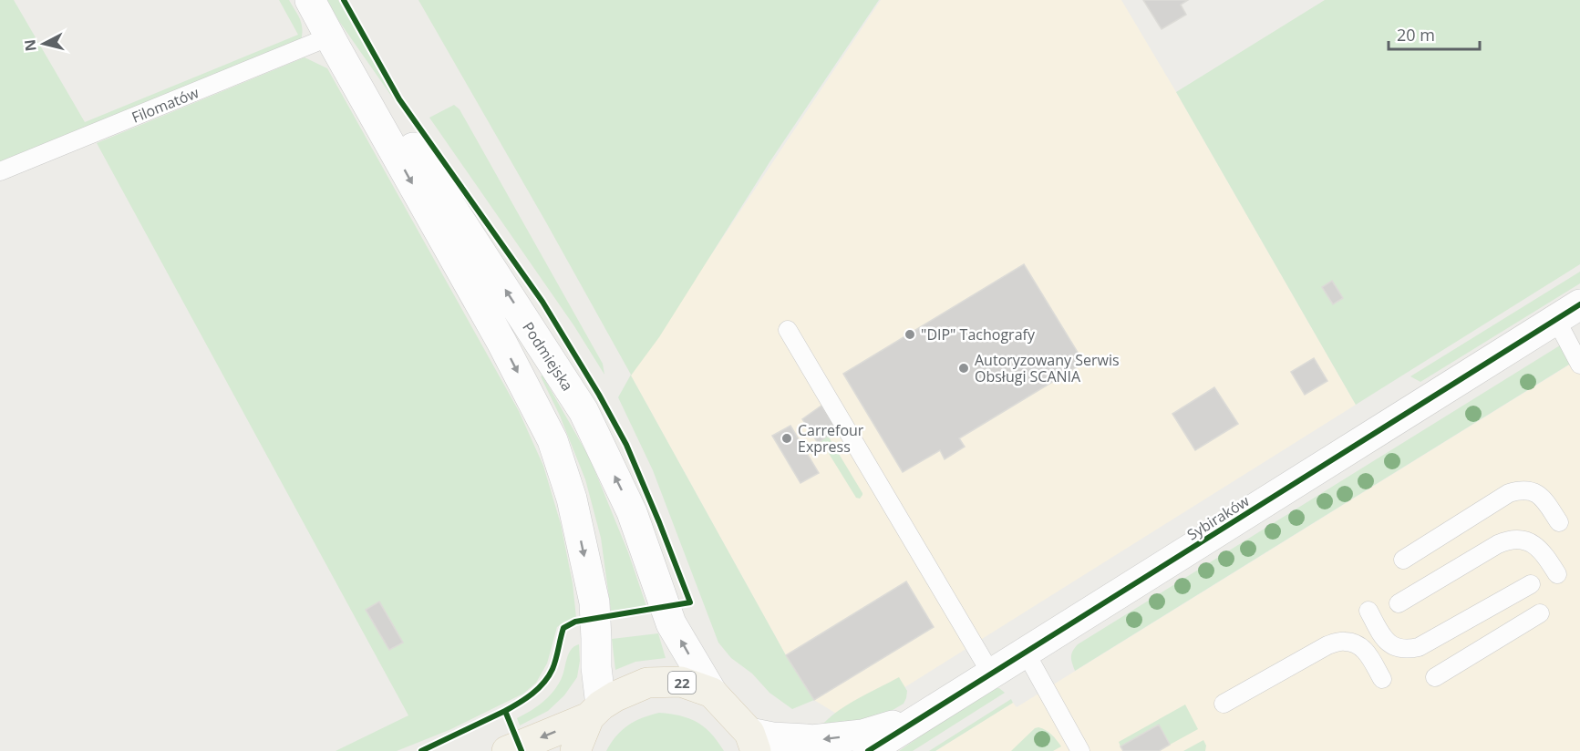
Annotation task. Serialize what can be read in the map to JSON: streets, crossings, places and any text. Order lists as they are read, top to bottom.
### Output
{
  "streets": {
    "main road": ["Podmiejska", "Sybiraków", "22"],
    "lane": ["Filomatów"]
  },
  "crossings": [
    ["Filomatów", "Podmiejska"],
    ["Podmiejska", "22"],
    ["Sybiraków", "22"]
  ],
  "places": ["\"DIP\" Tachografy", "Autoryzowany Serwis Obsługi SCANIA", "Carrefour Express"],
  "scale_bar": "20 m",
  "north": "left"
}
